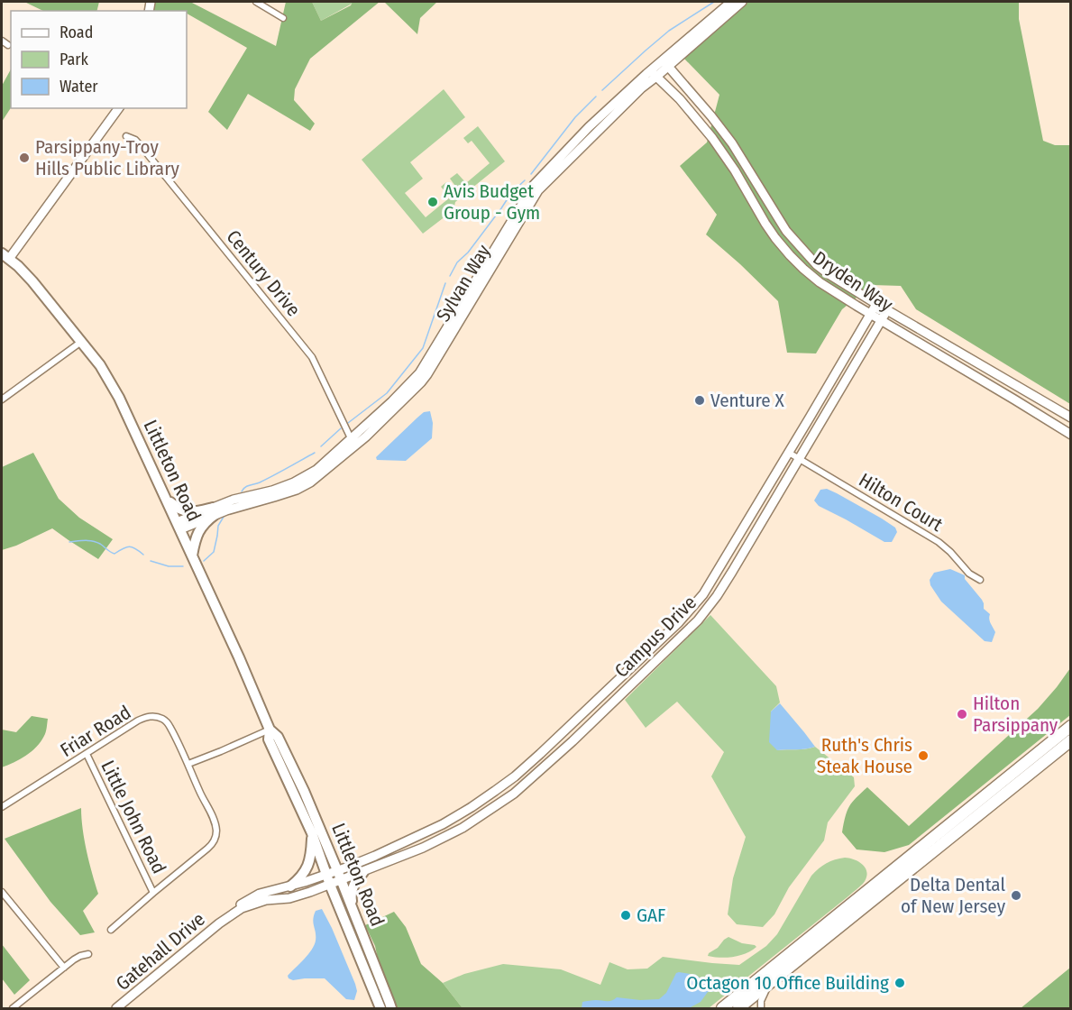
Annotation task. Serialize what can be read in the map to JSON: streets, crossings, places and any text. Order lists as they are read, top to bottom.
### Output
{
  "streets": {
    "main road": ["Littleton Road"],
    "street": [
      "Century Drive",
      "Dryden Way",
      "Sylvan Way",
      "Hilton Court",
      "Campus Drive",
      "Friar Road",
      "Little John Road",
      "Gatehall Drive"
    ]
  },
  "crossings": [
    ["Century Drive", "Sylvan Way"],
    ["Dryden Way", "Sylvan Way"],
    ["Dryden Way", "Campus Drive"],
    ["Sylvan Way", "Littleton Road"],
    ["Littleton Road", "Campus Drive"],
    ["Littleton Road", "Gatehall Drive"],
    ["Hilton Court", "Campus Drive"],
    ["Campus Drive", "Gatehall Drive"],
    ["Friar Road", "Little John Road"]
  ],
  "places": [
    "Parsippany-Troy Hills Public Library",
    "Avis Budget Group - Gym",
    "Venture X",
    "Hilton Parsippany",
    "Ruth's Chris Steak House",
    "Delta Dental of New Jersey",
    "GAF",
    "Octagon 10 Office Building"
  ],
  "legend": ["Road", "Park", "Water"]
}
